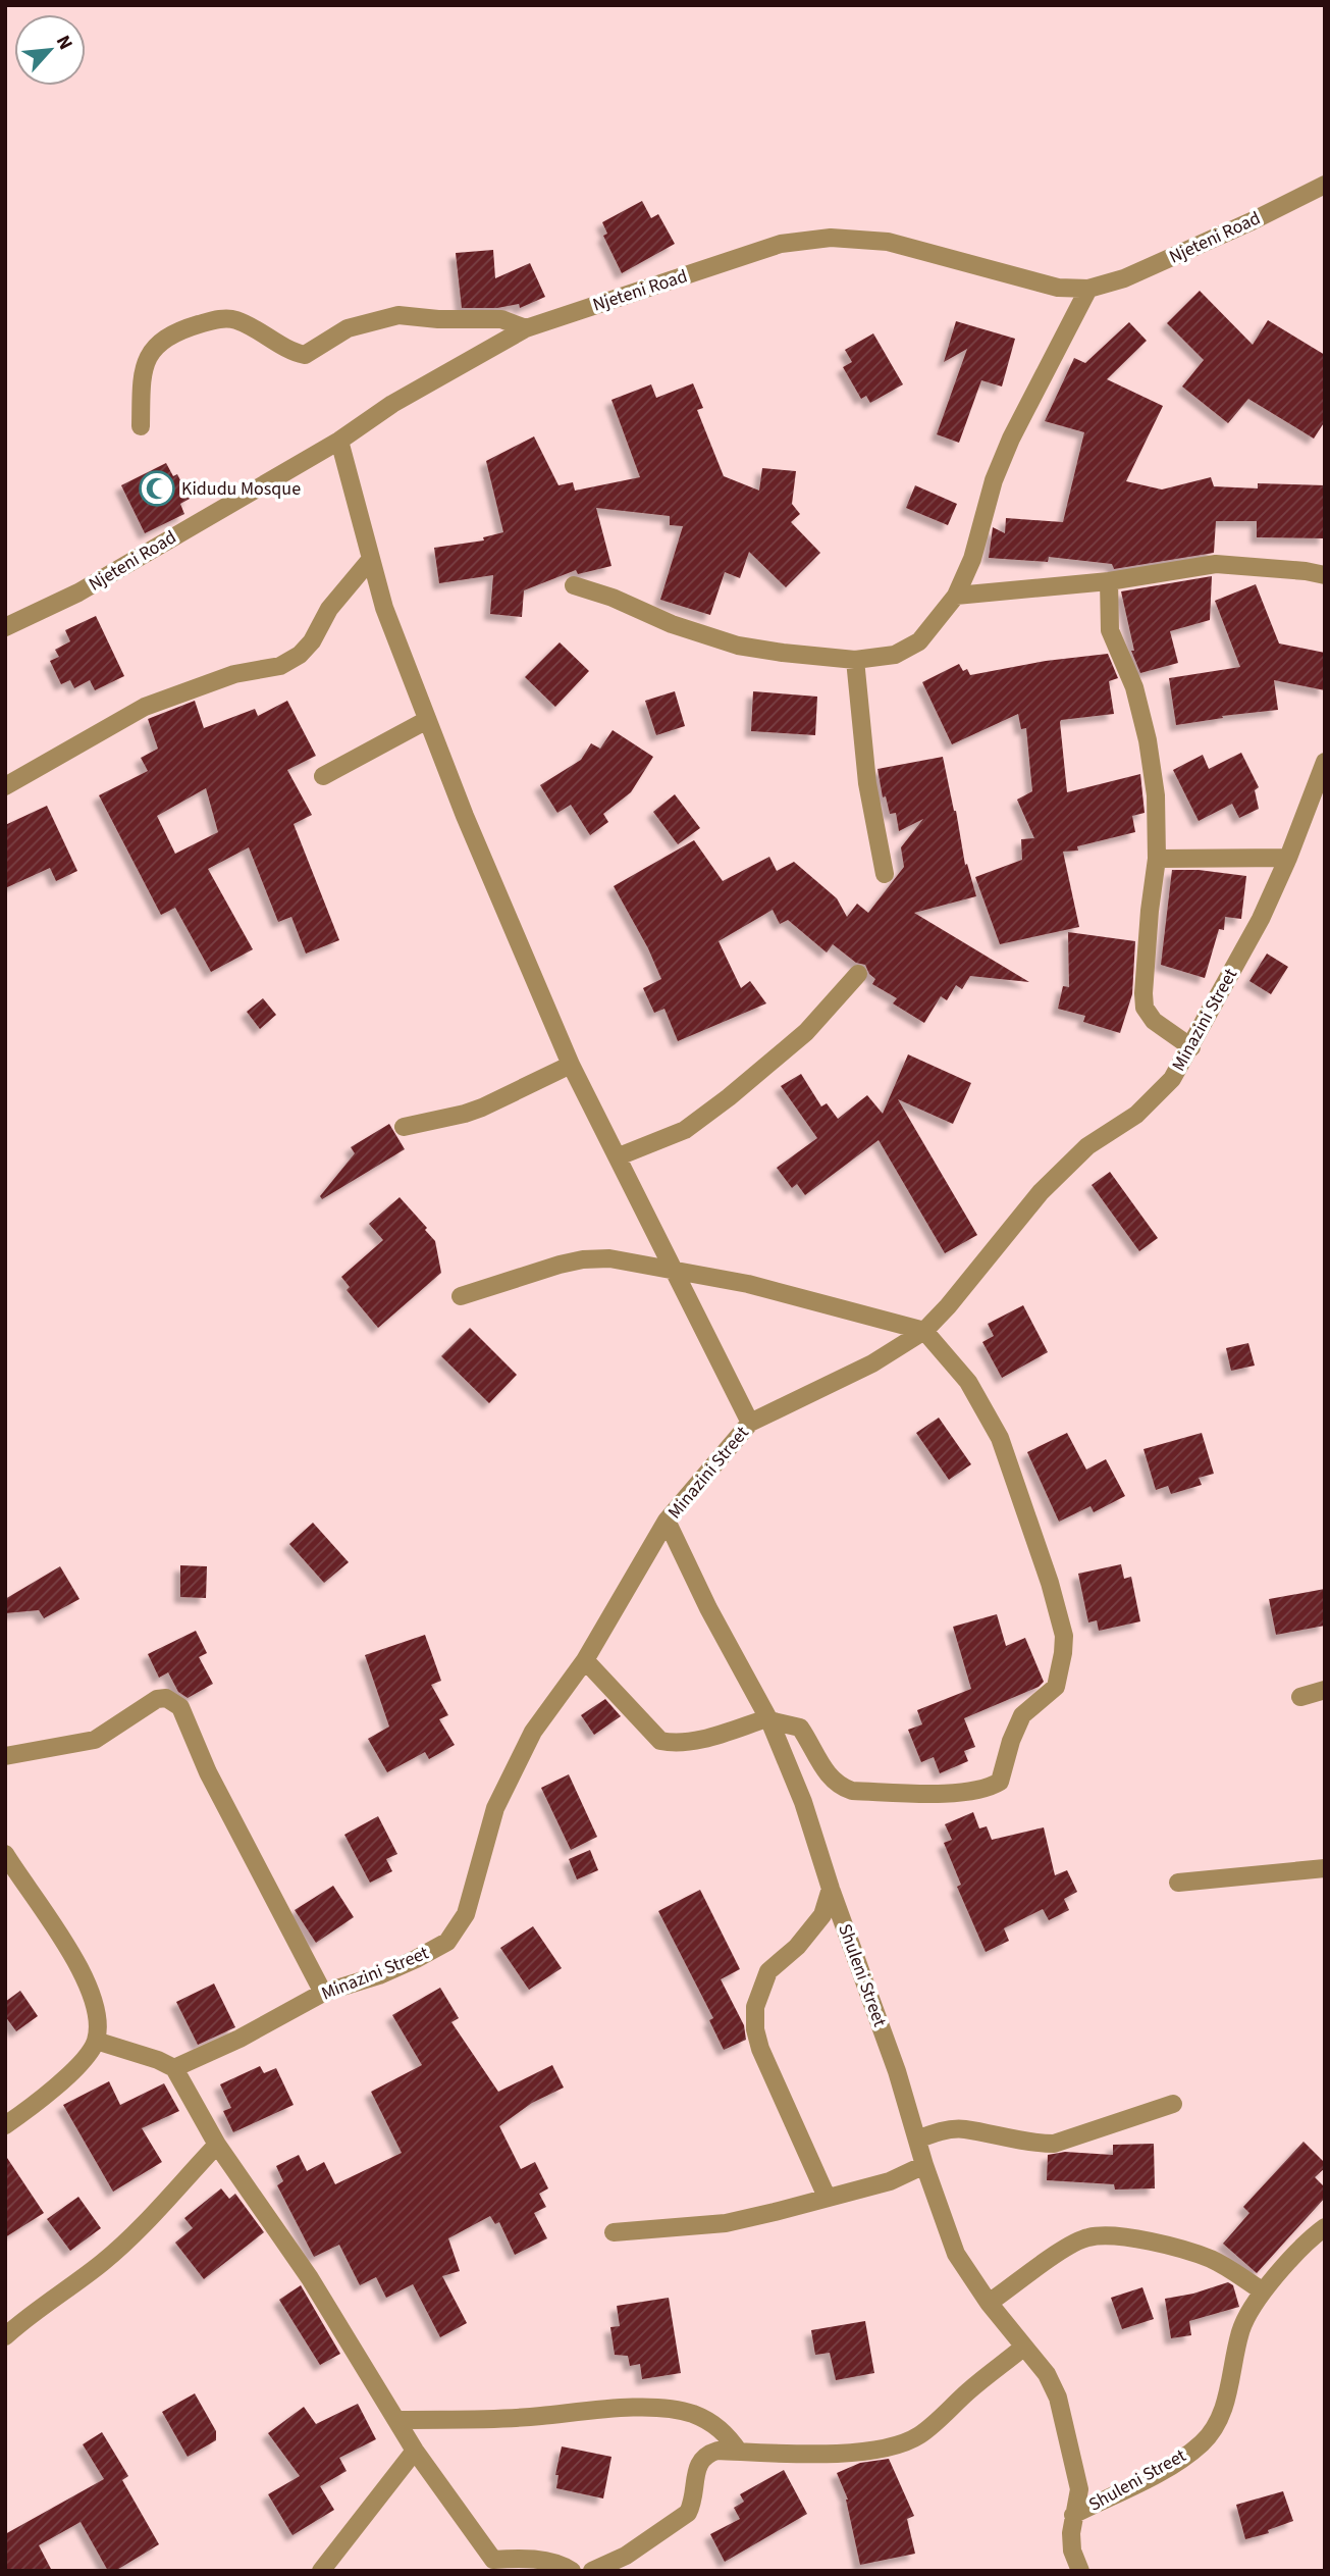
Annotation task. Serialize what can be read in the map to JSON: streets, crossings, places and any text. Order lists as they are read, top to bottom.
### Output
{
  "streets": {
    "street": ["Njeteni Road", "Minazini Street", "Shuleni Street"]
  },
  "crossings": [
    ["Minazini Street", "Shuleni Street"]
  ],
  "places": {
    "mosque": ["Kidudu Mosque"]
  },
  "north": "top right"
}
